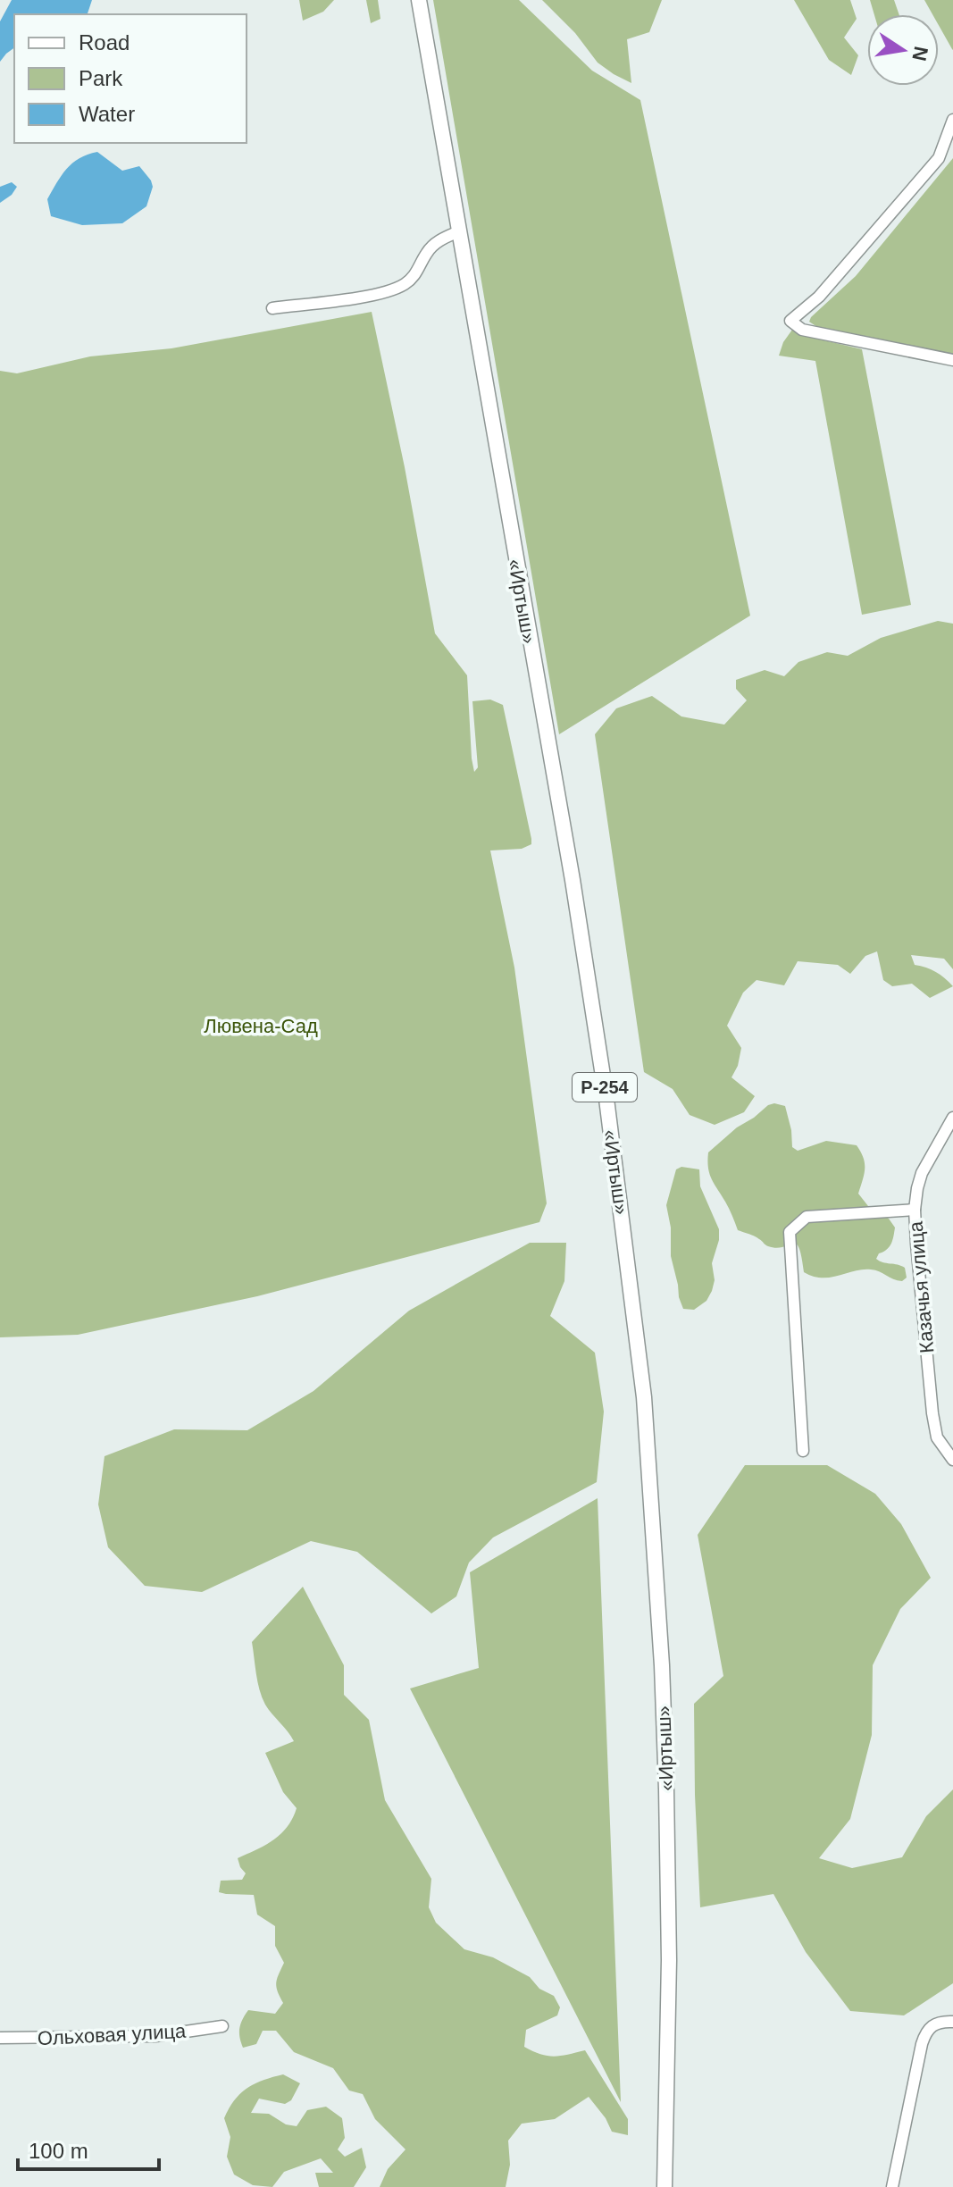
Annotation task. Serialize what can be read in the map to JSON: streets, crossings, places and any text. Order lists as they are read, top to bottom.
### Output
{
  "streets": {
    "highway": ["«Иртыш»", "Р-254"],
    "street": ["Казачья улица", "Ольховая улица"]
  },
  "parks": ["Лювена-Сад"],
  "legend": ["Road", "Park", "Water"],
  "scale_bar": "100 m",
  "north": "right"
}
